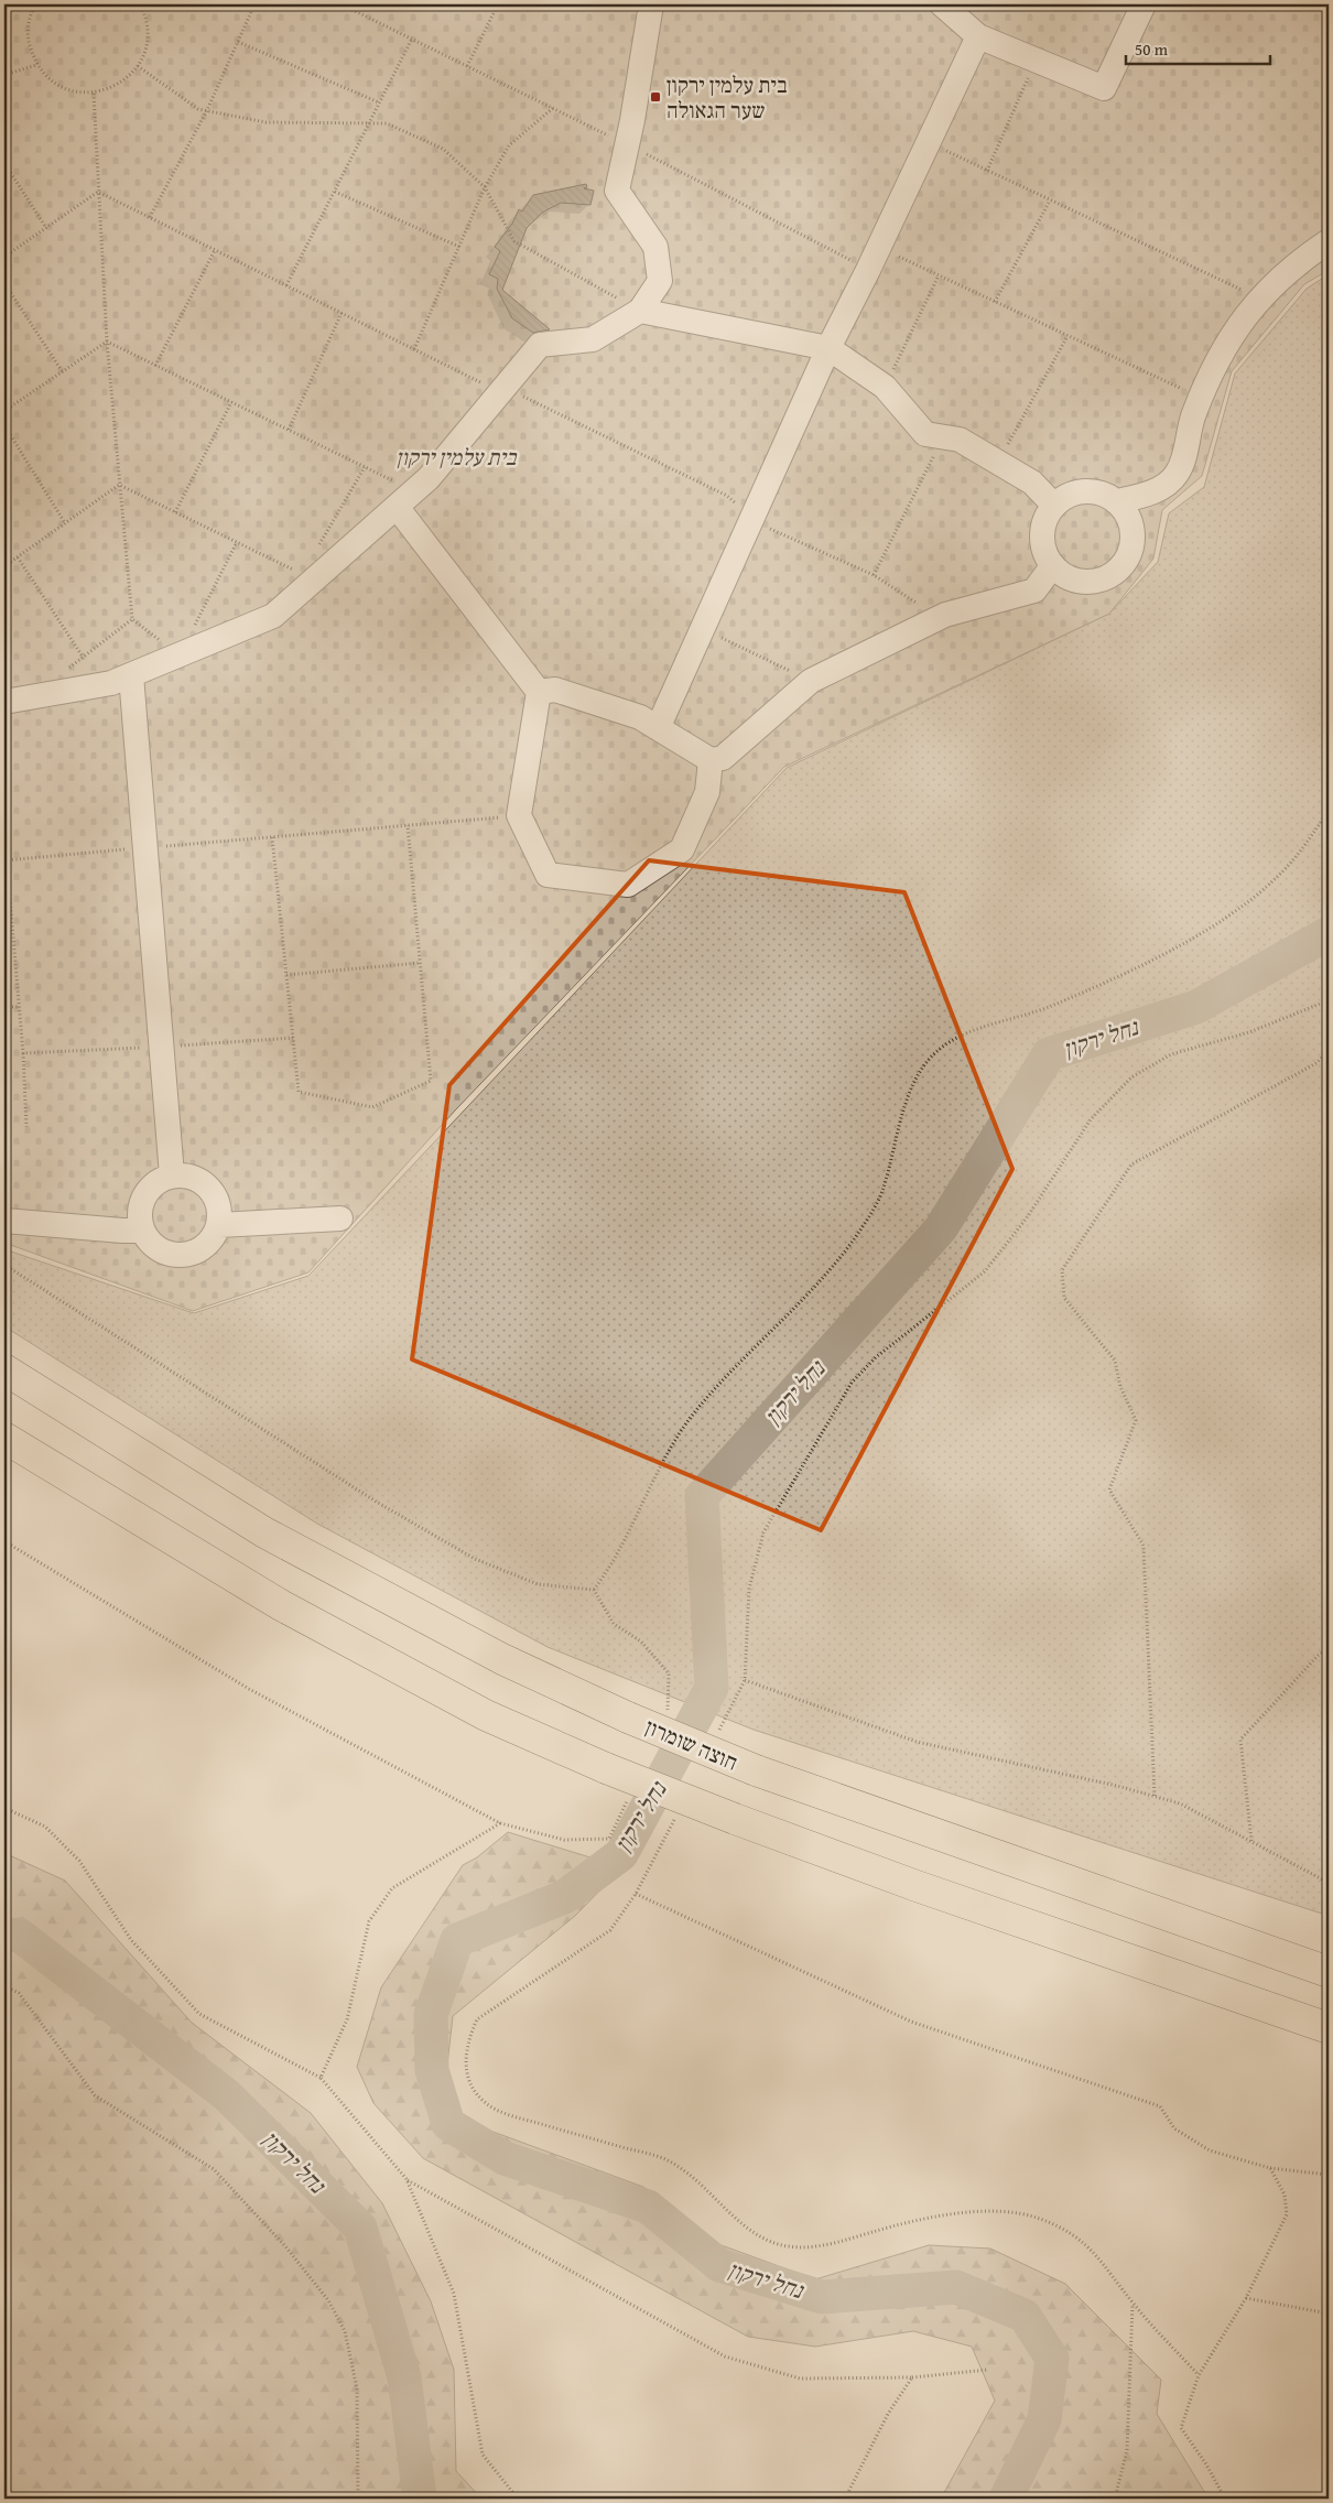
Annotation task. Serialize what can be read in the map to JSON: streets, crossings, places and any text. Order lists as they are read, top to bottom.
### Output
{
  "streets": {
    "highway": ["חוצה שומרון"]
  },
  "water": ["נחל ירקון"],
  "parks": ["בית עלמין ירקון"],
  "places": {
    "transit": ["בית עלמין ירקון שער הגאולה"]
  },
  "scale_bar": "50 m"
}
